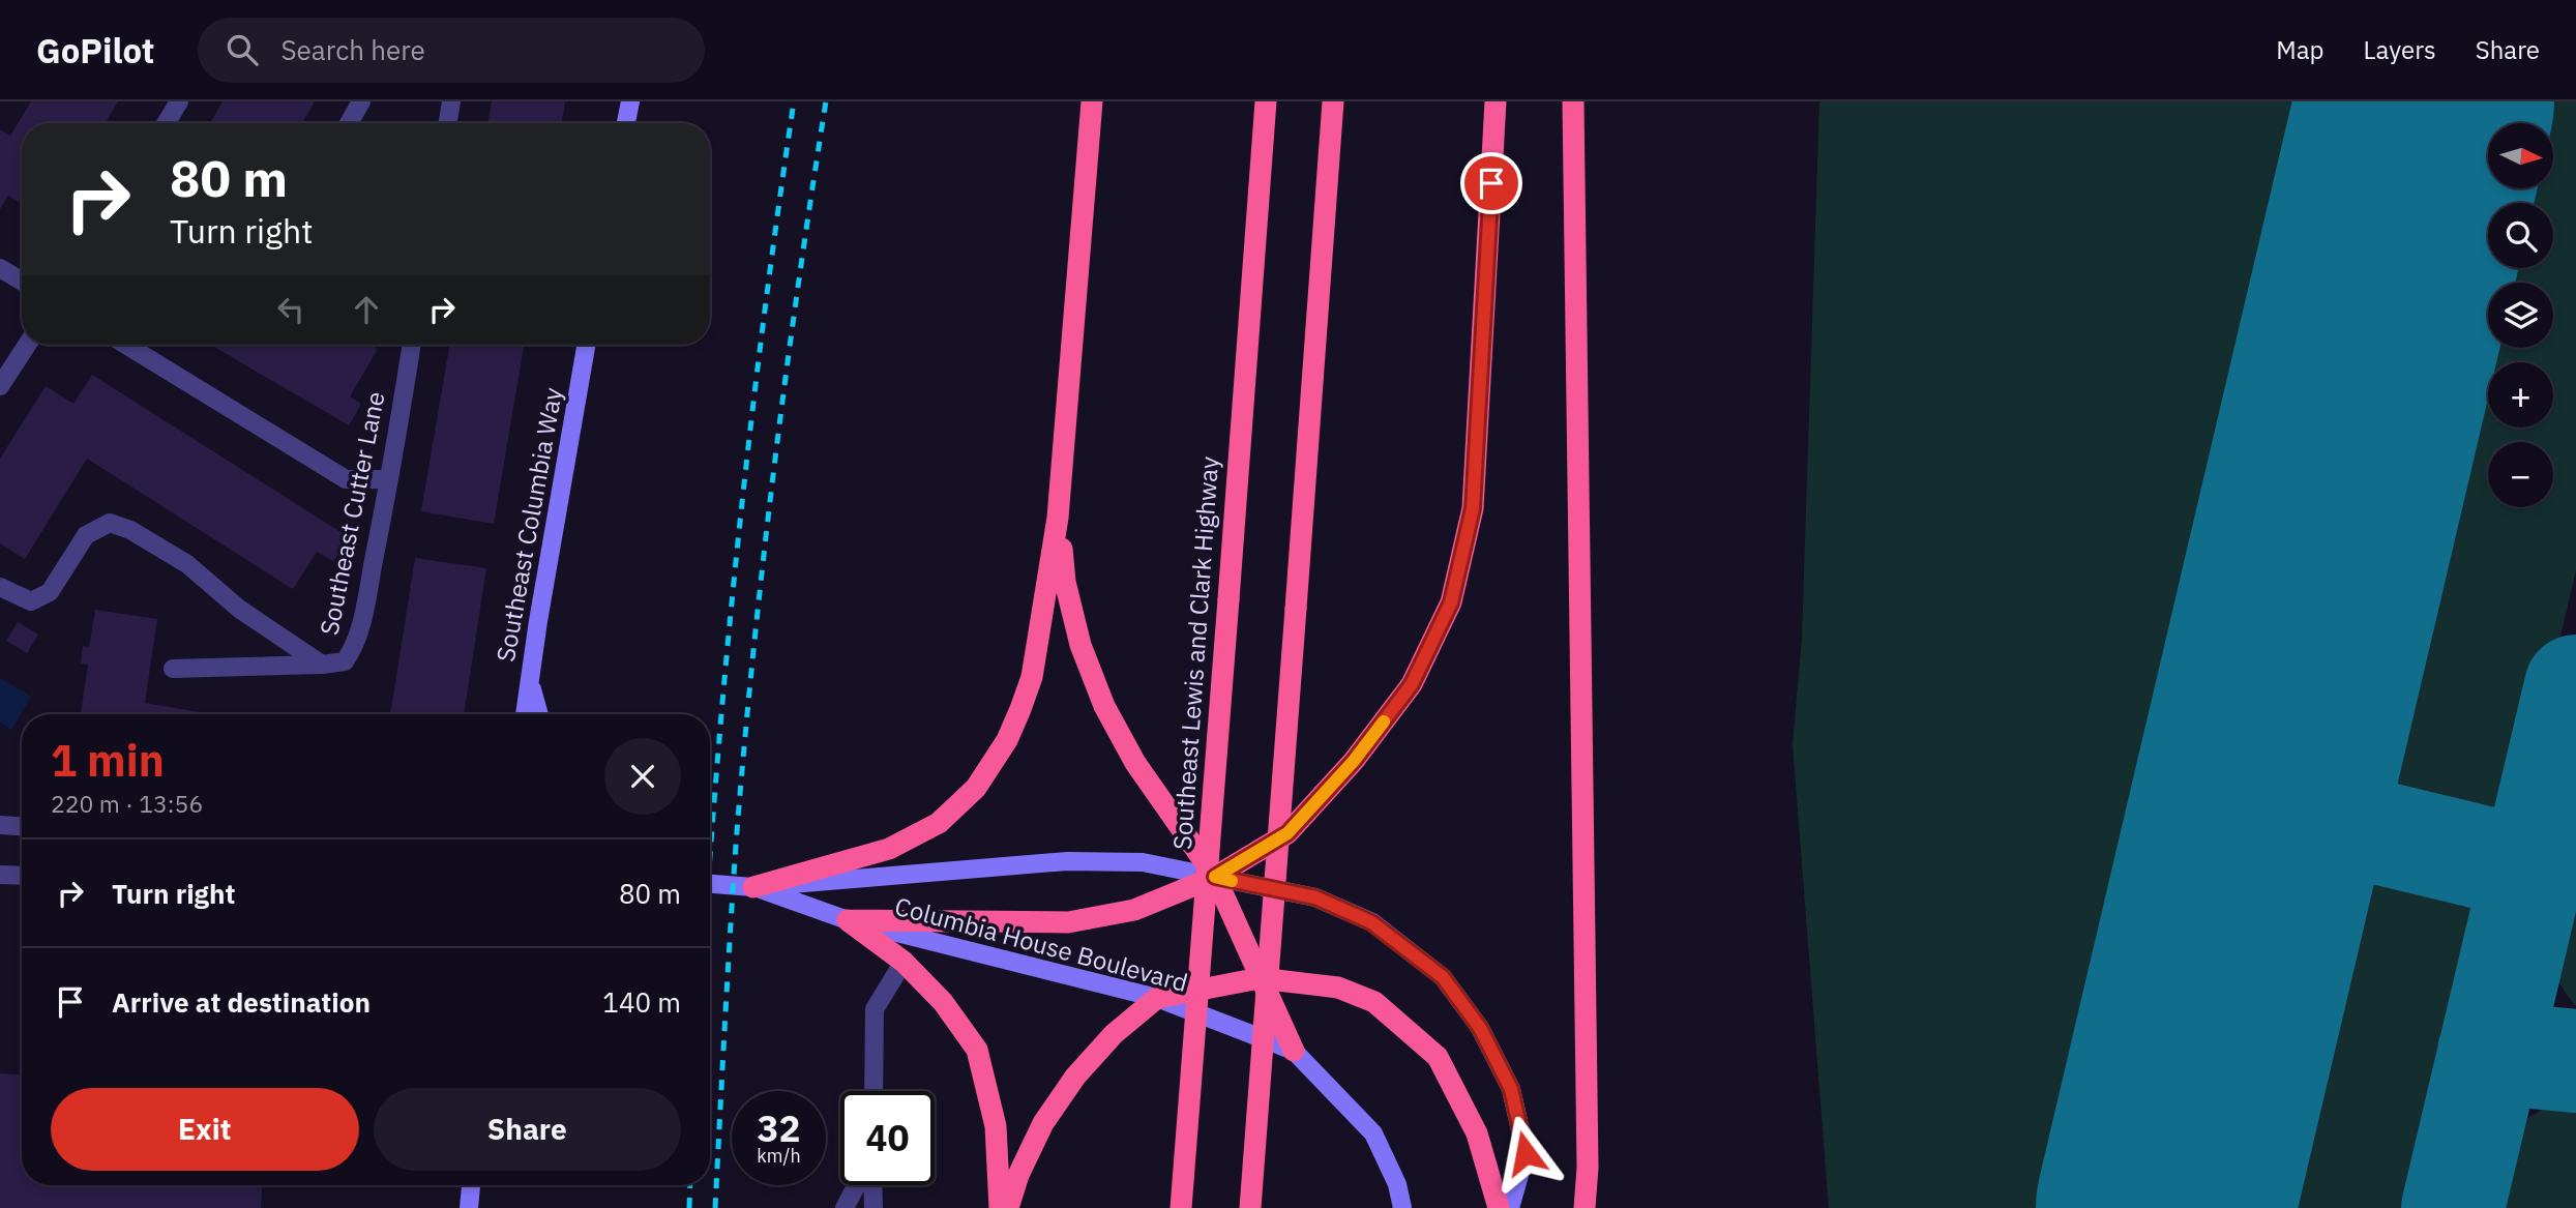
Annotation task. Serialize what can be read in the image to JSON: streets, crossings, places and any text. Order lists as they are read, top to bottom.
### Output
{
  "streets": {
    "highway": ["Southeast Lewis and Clark Highway"],
    "street": ["Southeast Cutter Lane", "Southeast Columbia Way", "Columbia House Boulevard"]
  },
  "north": "right",
  "page": {
    "header": "GoPilot",
    "search": "Search here",
    "nav": ["Map", "Layers", "Share"],
    "map_buttons": ["+", "−"],
    "turn": ["80 m", "Turn right"],
    "heading": ["1 min", "220 m · 13:56"],
    "list": [
      {
        "name": "Turn right",
        "value": "80 m"
      },
      {
        "name": "Arrive at destination",
        "value": "140 m"
      }
    ],
    "buttons": ["Exit", "Share"],
    "speed": "32 km/h",
    "limit": "40"
  }
}
